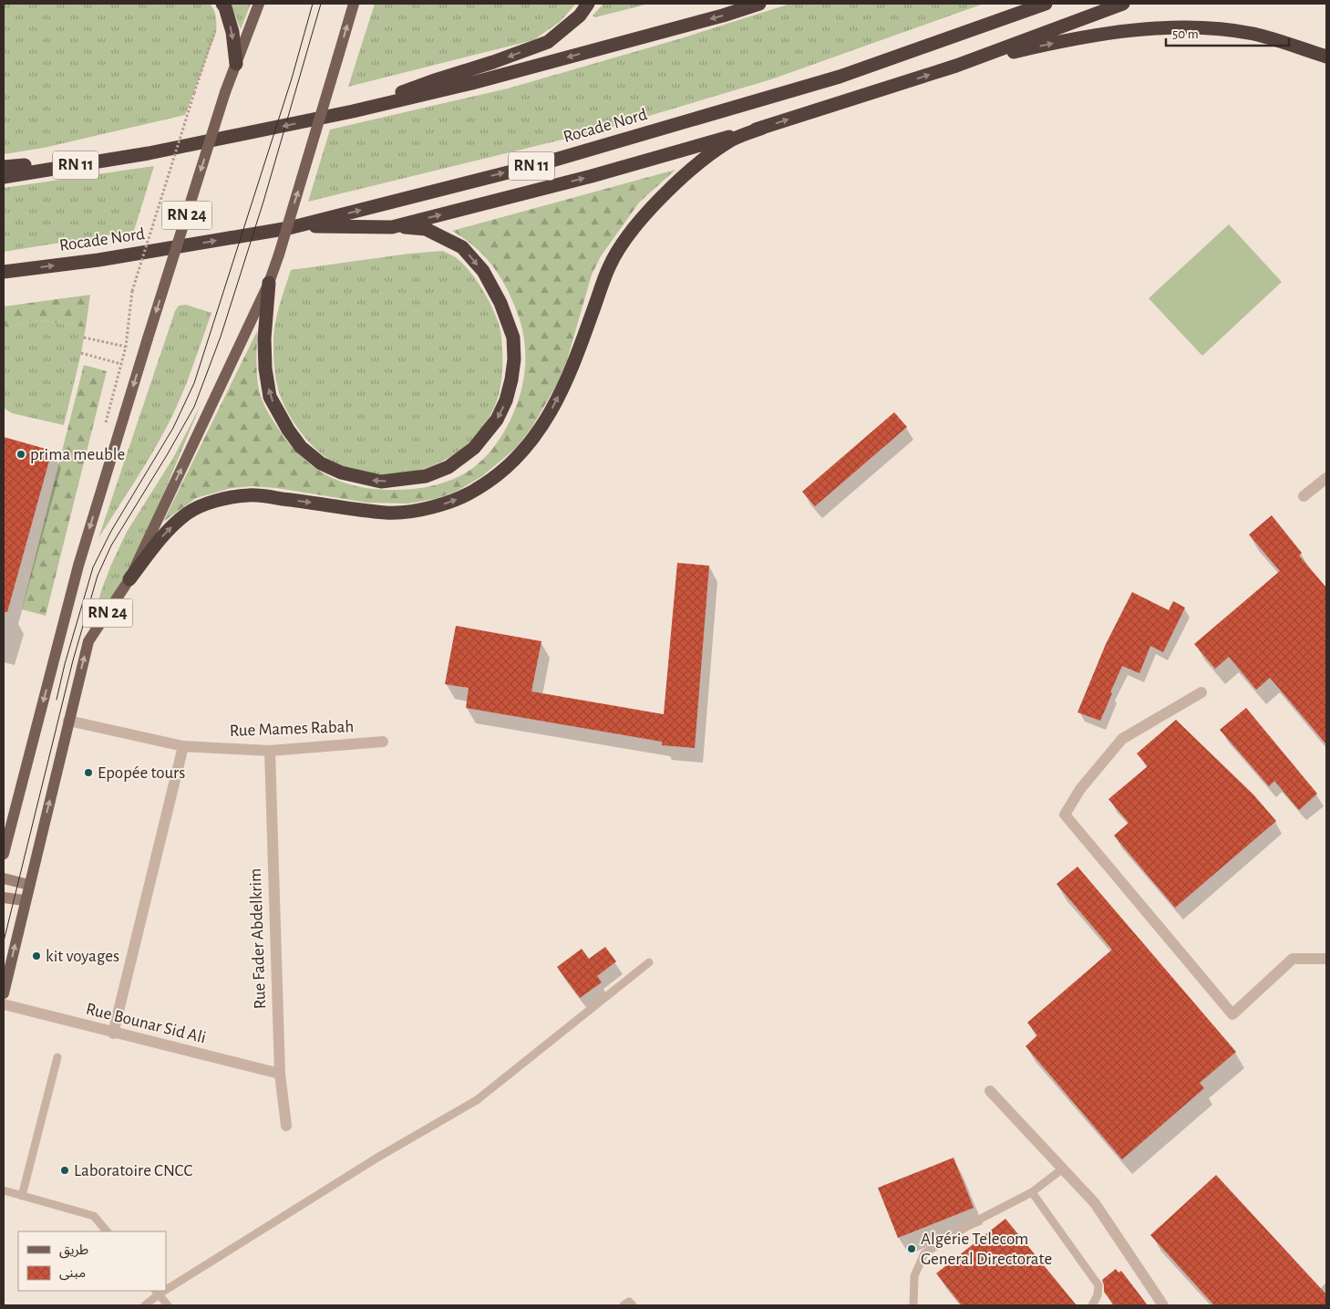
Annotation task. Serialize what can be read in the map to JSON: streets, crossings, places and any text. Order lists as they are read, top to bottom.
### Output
{
  "streets": {
    "highway": ["Rocade Nord", "RN 11"],
    "main road": ["RN 24"],
    "street": ["Rue Mames Rabah", "Rue Fader Abdelkrim", "Rue Bounar Sid Ali"]
  },
  "crossings": [
    ["RN 24", "Rue Mames Rabah"],
    ["Rue Mames Rabah", "Rue Fader Abdelkrim"],
    ["Rue Fader Abdelkrim", "Rue Bounar Sid Ali"]
  ],
  "places": [
    "prima meuble",
    "Epopée tours",
    "kit voyages",
    "Laboratoire CNCC",
    "Algérie Telecom General Directorate"
  ],
  "legend": ["طريق", "مبنى"],
  "scale_bar": "50 m"
}
